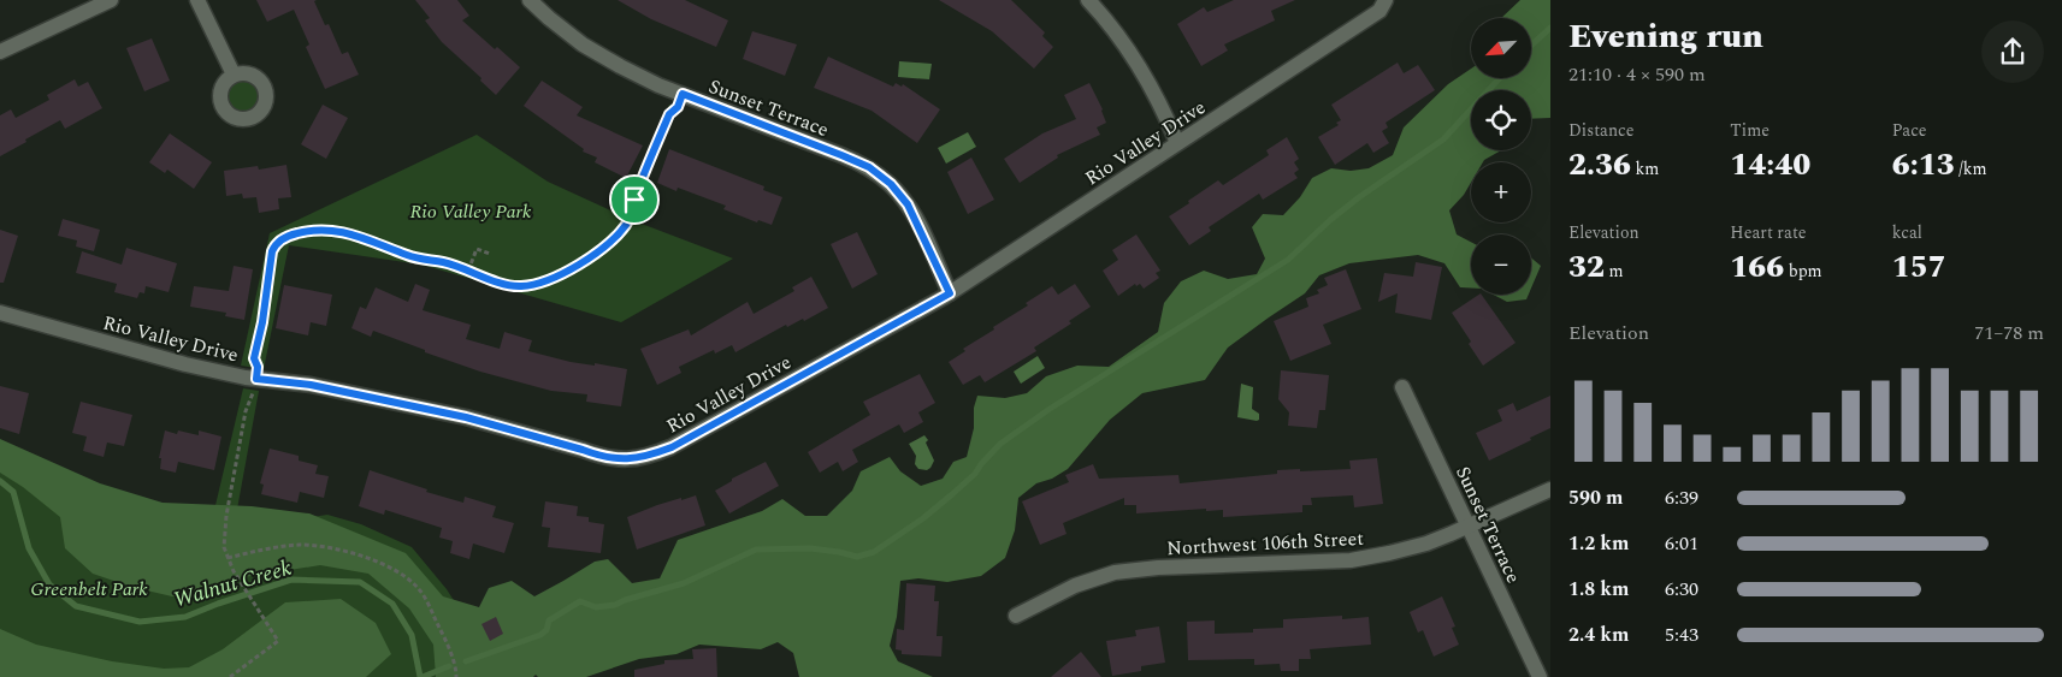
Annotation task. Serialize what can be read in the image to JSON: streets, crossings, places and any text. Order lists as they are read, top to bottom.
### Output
{
  "streets": {
    "street": ["Sunset Terrace", "Rio Valley Drive", "Northwest 106th Street"]
  },
  "crossings": [
    ["Sunset Terrace", "Rio Valley Drive"],
    ["Sunset Terrace", "Northwest 106th Street"]
  ],
  "water": ["Walnut Creek"],
  "parks": ["Rio Valley Park", "Greenbelt Park"],
  "north": "bottom left",
  "page": {
    "heading": ["Evening run", "21:10 · 4 × 590 m"],
    "map_buttons": ["+", "−"],
    "stats": [
      ["Distance", "2.36 km"],
      ["Time", "14:40"],
      ["Pace", "6:13 /km"],
      ["Elevation", "32 m"],
      ["Heart rate", "166 bpm"],
      ["kcal", "157"]
    ],
    "chart": ["Elevation", "71–78 m"],
    "list": [
      {
        "name": "590 m",
        "note": "6:39"
      },
      {
        "name": "1.2 km",
        "note": "6:01"
      },
      {
        "name": "1.8 km",
        "note": "6:30"
      },
      {
        "name": "2.4 km",
        "note": "5:43"
      }
    ]
  }
}
